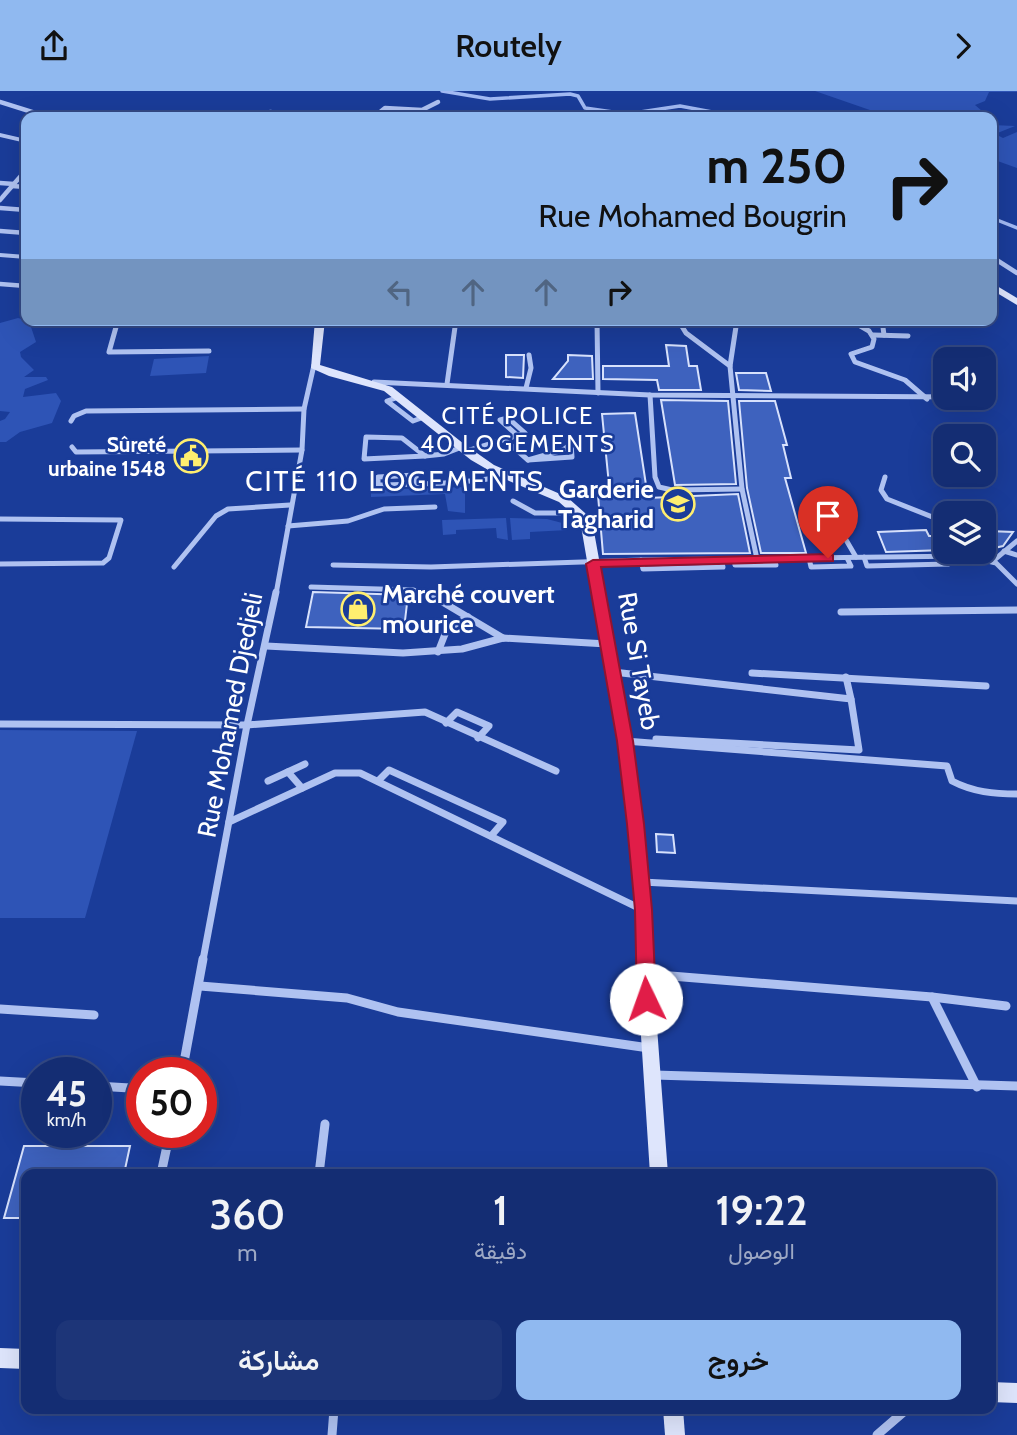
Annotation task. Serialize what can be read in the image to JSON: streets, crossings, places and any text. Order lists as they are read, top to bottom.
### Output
{
  "streets": {
    "main road": ["Rue Si Tayeb"],
    "street": ["Rue Mohamed Djedjeli"]
  },
  "districts": ["CITÉ POLICE 40 LOGEMENTS", "CITÉ 110 LOGEMENTS"],
  "places": {
    "public building": ["Sûreté urbaine 1548"],
    "school or university": ["Garderie Tagharid"],
    "shop": ["Marché couvert mourice"]
  },
  "page": {
    "header": "Routely",
    "turn": ["250 m", "Rue Mohamed Bougrin"],
    "speed": "45 km/h",
    "limit": "50",
    "eta": [
      "19:22",
      "الوصول",
      "1",
      "دقيقة",
      "360",
      "m"
    ],
    "buttons": ["خروج", "مشاركة"]
  }
}
